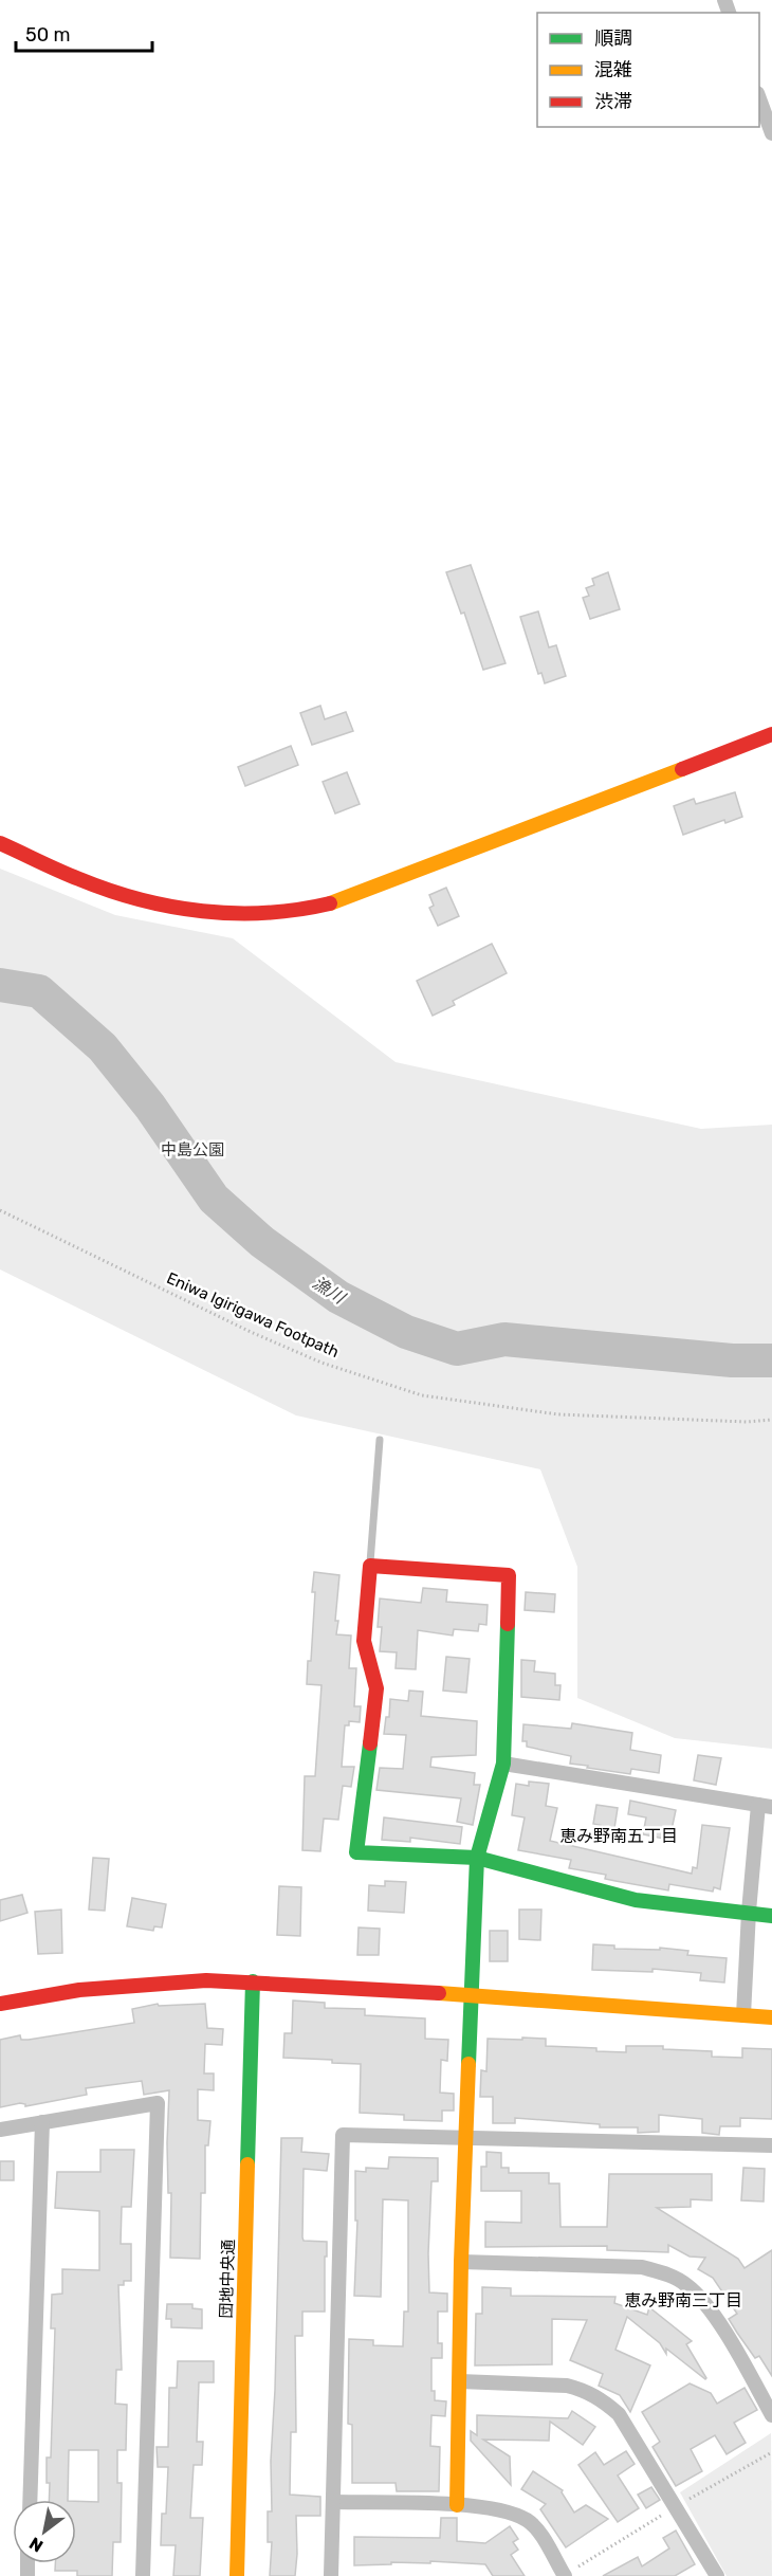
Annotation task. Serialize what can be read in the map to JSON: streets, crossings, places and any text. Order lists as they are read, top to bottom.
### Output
{
  "streets": {
    "street": ["団地中央通"],
    "path": ["Eniwa Igirigawa Footpath"]
  },
  "districts": ["恵み野南五丁目", "恵み野南三丁目"],
  "water": ["漁川"],
  "parks": ["中島公園"],
  "legend": ["順調", "混雑", "渋滞"],
  "scale_bar": "50 m",
  "north": "bottom left"
}
